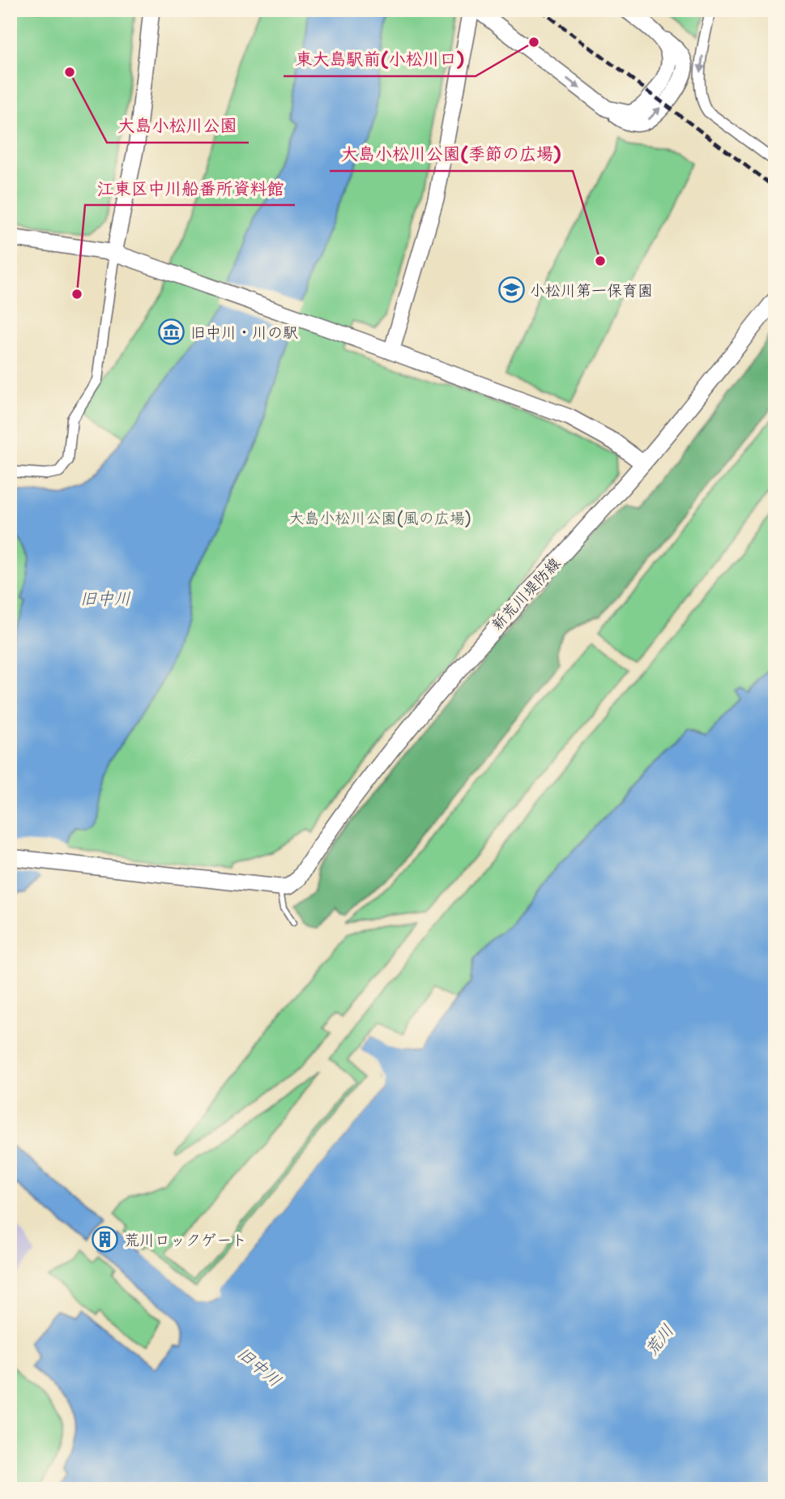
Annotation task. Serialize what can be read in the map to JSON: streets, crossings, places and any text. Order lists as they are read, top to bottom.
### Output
{
  "streets": {
    "street": ["新荒川堤防線"]
  },
  "water": ["旧中川", "荒川"],
  "parks": ["大島小松川公園(風の広場)"],
  "places": {
    "other": [
      "東大島駅前(小松川口)",
      "大島小松川公園",
      "大島小松川公園(季節の広場)",
      "江東区中川船番所資料館"
    ],
    "school or university": ["小松川第一保育園"],
    "museum": ["旧中川・川の駅"],
    "building": ["荒川ロックゲート"]
  }
}
